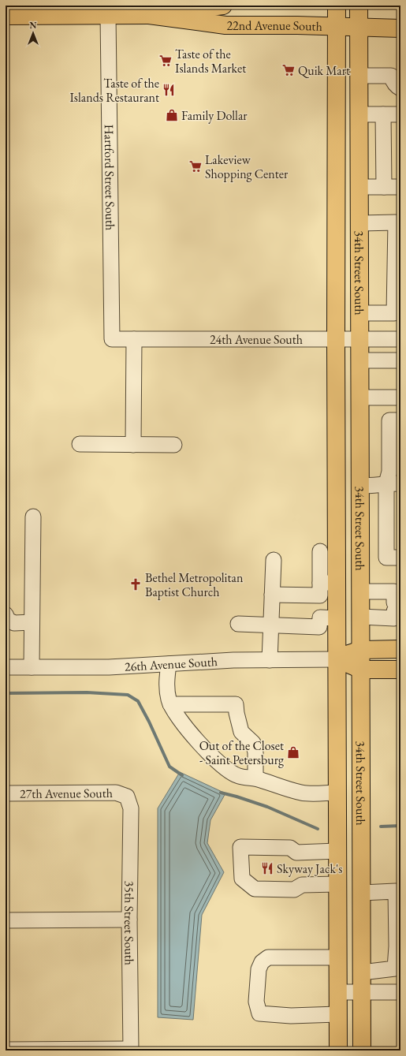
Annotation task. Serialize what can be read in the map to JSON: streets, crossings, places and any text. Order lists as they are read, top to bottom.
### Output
{
  "streets": {
    "main road": ["22nd Avenue South", "34th Street South", "26th Avenue South"],
    "street": [
      "Hartford Street South",
      "24th Avenue South",
      "27th Avenue South",
      "35th Street South"
    ]
  },
  "crossings": [
    ["22nd Avenue South", "Hartford Street South"],
    ["22nd Avenue South", "34th Street South"],
    ["Hartford Street South", "24th Avenue South"],
    ["34th Street South", "24th Avenue South"],
    ["34th Street South", "26th Avenue South"],
    ["27th Avenue South", "35th Street South"]
  ],
  "places": {
    "supermarket": ["Taste of the Islands Market", "Quik Mart", "Lakeview Shopping Center"],
    "restaurant": ["Taste of the Islands Restaurant", "Skyway Jack's"],
    "shop": ["Family Dollar", "Out of the Closet - Saint Petersburg"],
    "church": ["Bethel Metropolitan Baptist Church"]
  },
  "north": "top"
}
